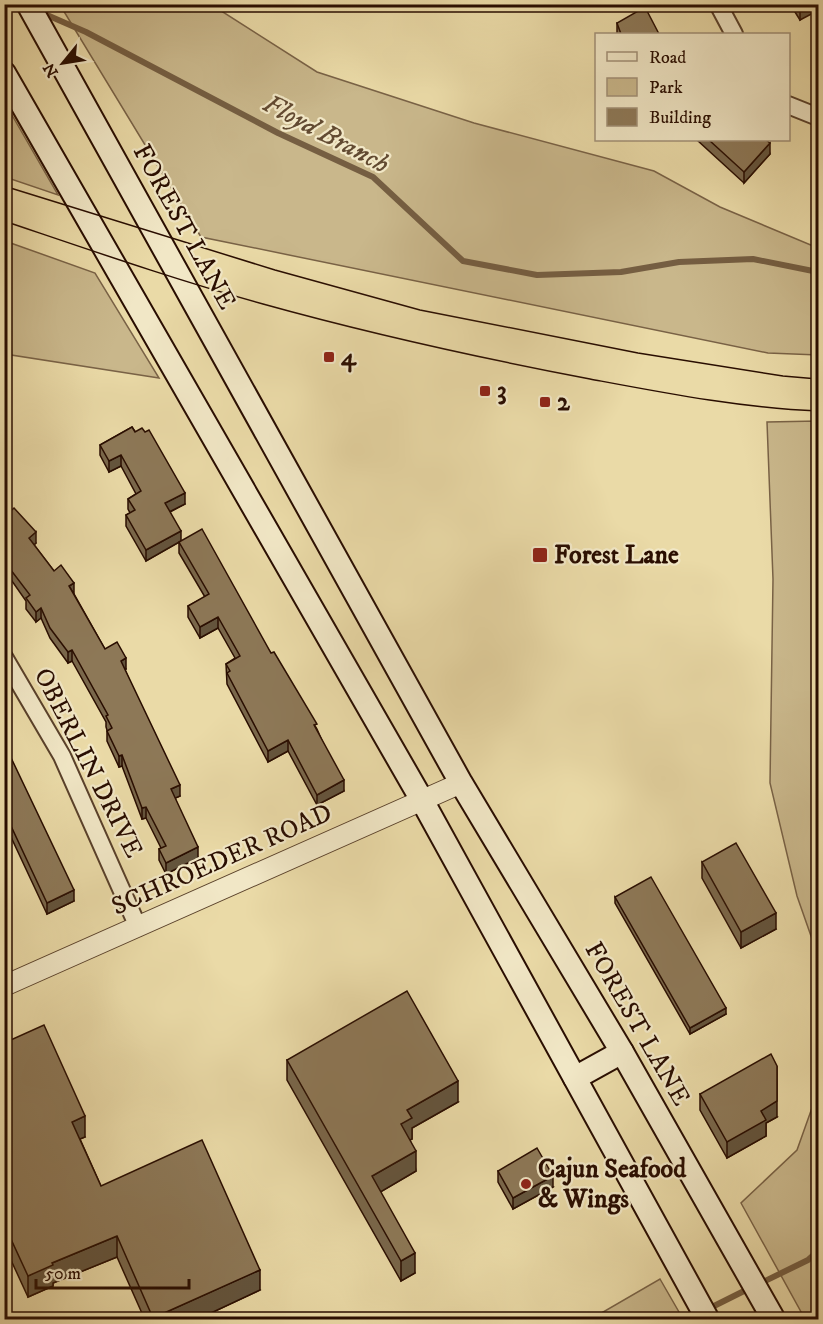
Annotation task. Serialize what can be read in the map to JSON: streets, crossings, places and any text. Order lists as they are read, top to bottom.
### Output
{
  "streets": {
    "main road": ["FOREST LANE"],
    "street": ["OBERLIN DRIVE", "SCHROEDER ROAD"]
  },
  "crossings": [
    ["FOREST LANE", "SCHROEDER ROAD"],
    ["OBERLIN DRIVE", "SCHROEDER ROAD"]
  ],
  "water": ["Floyd Branch"],
  "places": {
    "transit": [
      "4",
      "3",
      "2",
      "Forest Lane"
    ],
    "other": ["Cajun Seafood & Wings"]
  },
  "legend": ["Road", "Park", "Building"],
  "scale_bar": "50 m",
  "north": "bottom left"
}
